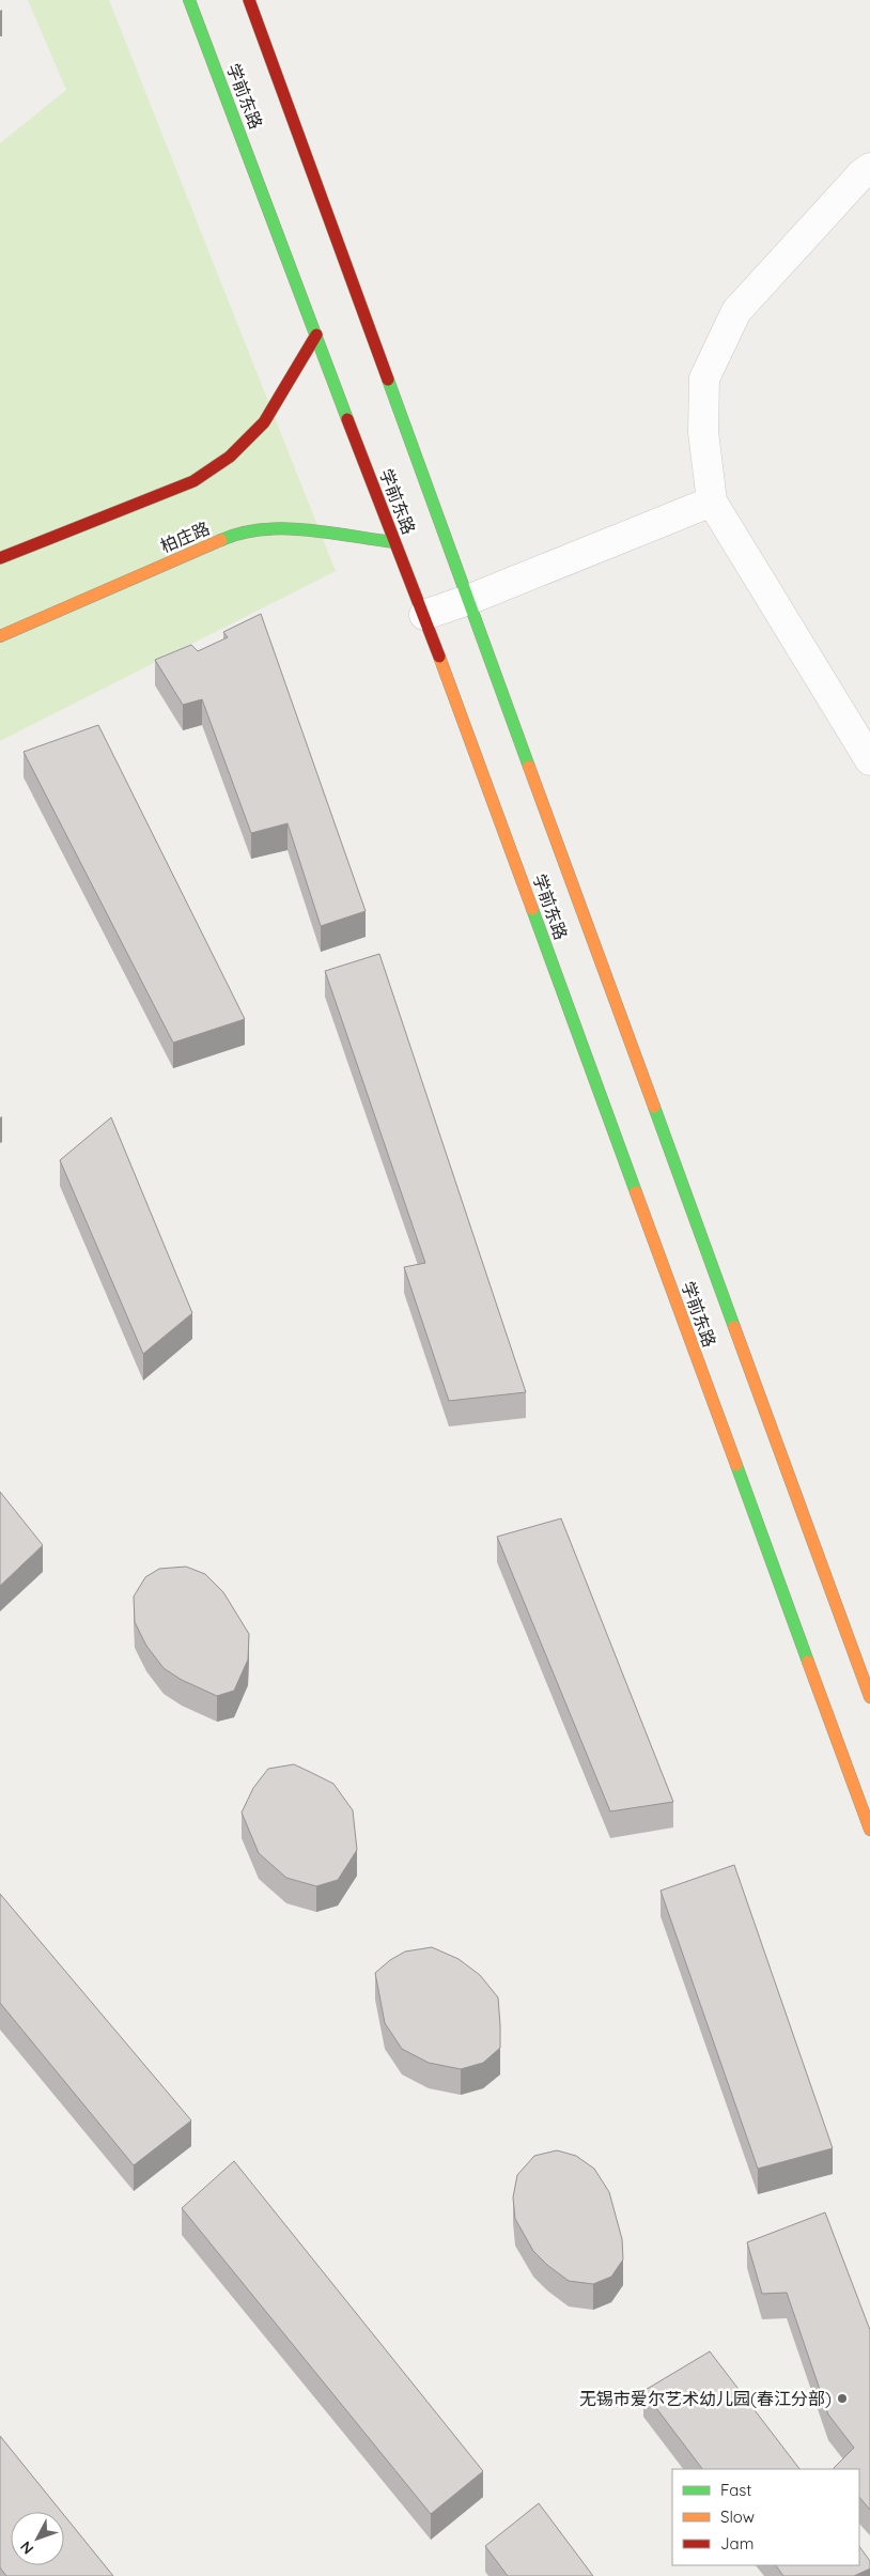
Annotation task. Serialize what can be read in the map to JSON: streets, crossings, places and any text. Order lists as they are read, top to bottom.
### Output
{
  "streets": {
    "main road": ["学前东路", "柏庄路"]
  },
  "crossings": [
    ["学前东路", "柏庄路"]
  ],
  "places": ["无锡市爱尔艺术幼儿园(春江分部)"],
  "legend": ["Fast", "Slow", "Jam"],
  "north": "bottom left"
}
